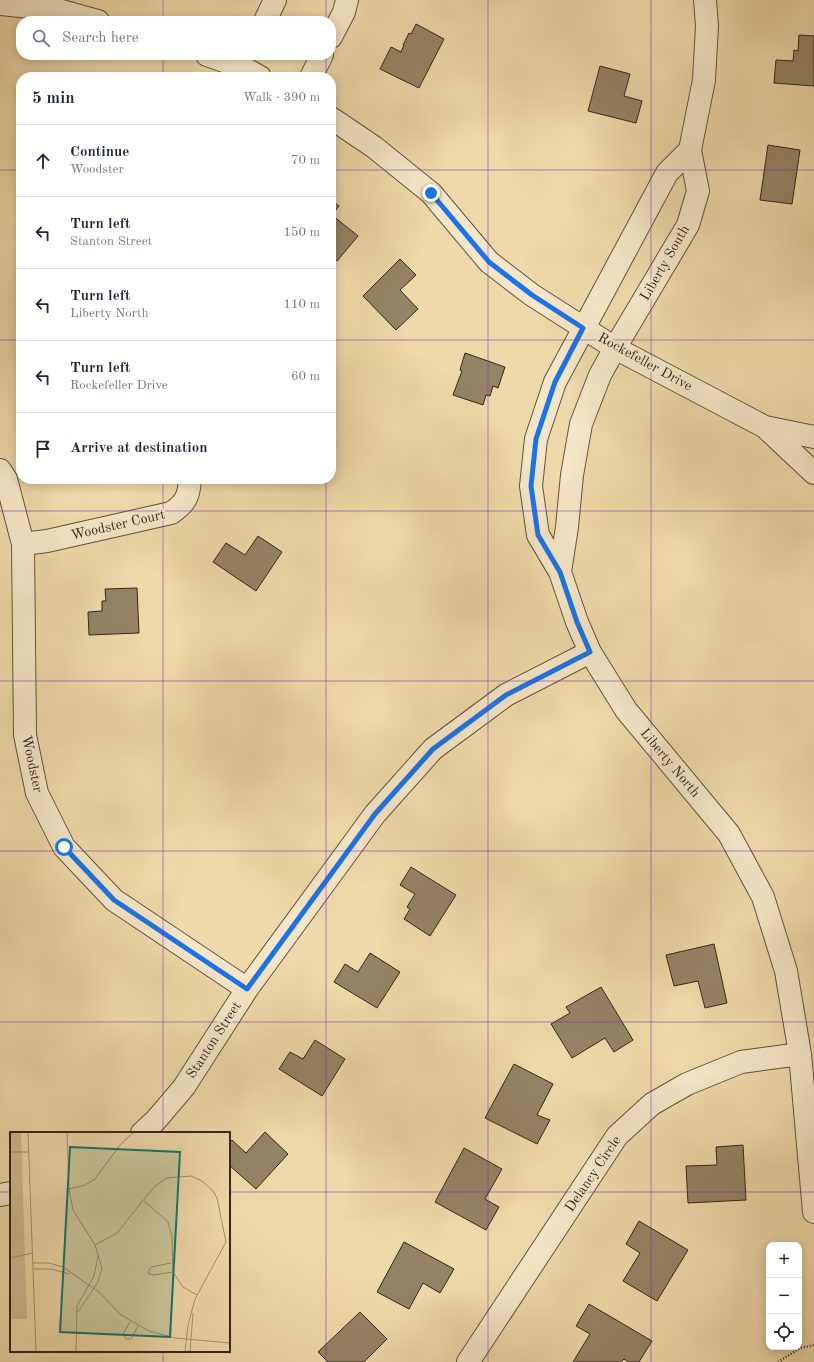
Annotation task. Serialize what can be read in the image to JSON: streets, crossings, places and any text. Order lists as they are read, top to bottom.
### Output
{
  "streets": {
    "street": [
      "Liberty South",
      "Rockefeller Drive",
      "Woodster Court",
      "Liberty North",
      "Woodster",
      "Stanton Street",
      "Delancy Circle"
    ]
  },
  "crossings": [
    ["Liberty South", "Rockefeller Drive"],
    ["Liberty South", "Liberty North"],
    ["Rockefeller Drive", "Liberty North"],
    ["Woodster Court", "Woodster"],
    ["Liberty North", "Stanton Street"],
    ["Liberty North", "Delancy Circle"],
    ["Woodster", "Stanton Street"]
  ],
  "page": {
    "search": "Search here",
    "heading": ["5 min", "Walk · 390 m"],
    "list": [
      ["Continue", "Woodster", "70 m"],
      ["Turn left", "Stanton Street", "150 m"],
      ["Turn left", "Liberty North", "110 m"],
      ["Turn left", "Rockefeller Drive", "60 m"],
      "Arrive at destination"
    ],
    "map_buttons": ["+", "−"]
  }
}
